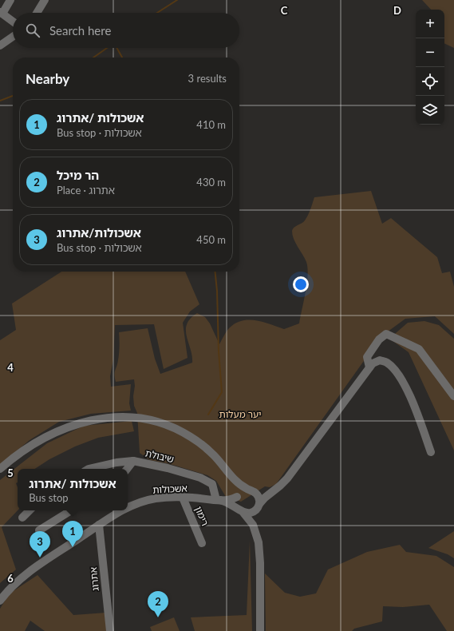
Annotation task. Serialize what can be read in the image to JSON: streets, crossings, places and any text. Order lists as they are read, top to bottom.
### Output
{
  "streets": {
    "street": [
      "שיבולת",
      "אשכולות",
      "רימון",
      "אתרוג"
    ]
  },
  "crossings": [
    ["שיבולת", "אשכולות"],
    ["אשכולות", "רימון"],
    ["אשכולות", "אתרוג"]
  ],
  "parks": ["יער מעלות"],
  "page": {
    "map_buttons": ["+", "−"],
    "search": "Search here",
    "heading": ["Nearby", "3 results"],
    "list": [
      {
        "mark": "1",
        "name": "אשכולות /אתרוג",
        "note": "Bus stop · אשכולות",
        "value": "410 m"
      },
      {
        "mark": "2",
        "name": "הר מיכל",
        "note": "Place · אתרוג",
        "value": "430 m"
      },
      {
        "mark": "3",
        "name": "אשכולות/אתרוג",
        "note": "Bus stop · אשכולות",
        "value": "450 m"
      }
    ],
    "popup": ["אשכולות /אתרוג", "Bus stop"],
    "pins": ["1", "3", "2"]
  },
  "grid": {
    "columns": ["C", "D"],
    "rows": ["4", "5", "6"]
  }
}
